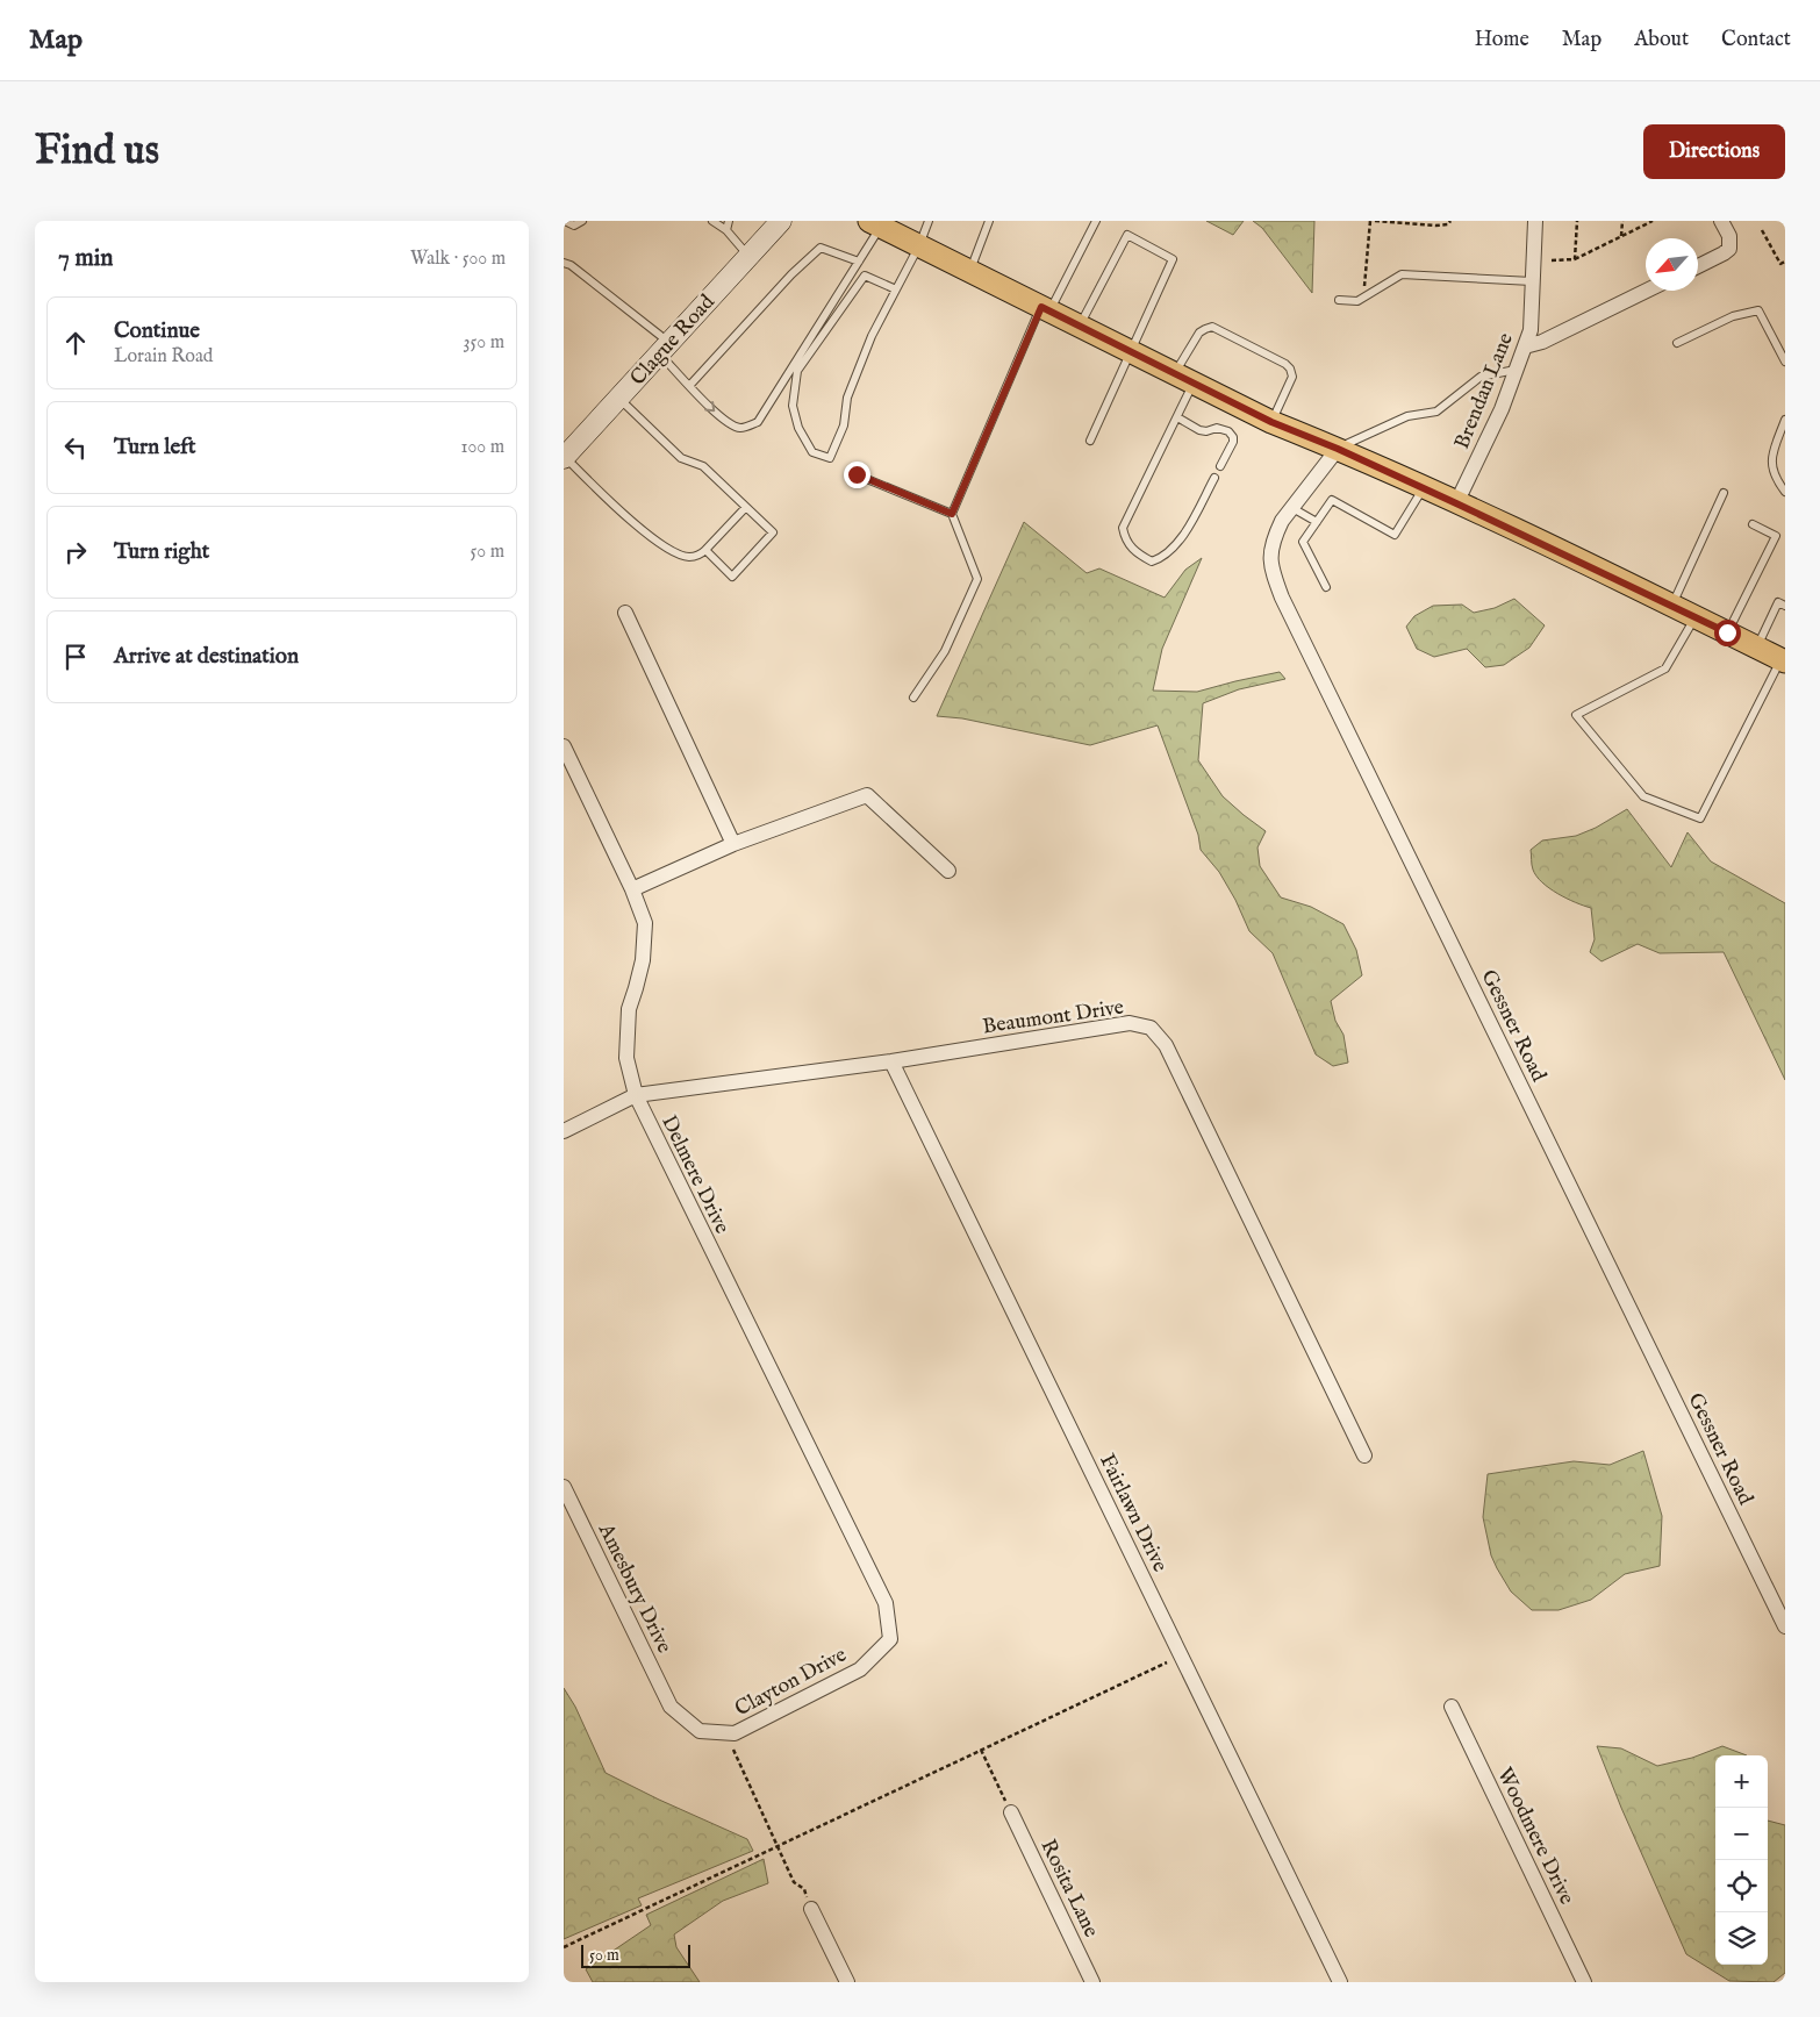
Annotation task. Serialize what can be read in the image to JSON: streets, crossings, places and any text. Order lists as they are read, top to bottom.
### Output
{
  "streets": {
    "main road": ["Clague Road"],
    "street": [
      "Brendan Lane",
      "Beaumont Drive",
      "Gessner Road",
      "Delmere Drive",
      "Fairlawn Drive",
      "Amesbury Drive",
      "Clayton Drive",
      "Woodmere Drive",
      "Rosita Lane"
    ]
  },
  "crossings": [
    ["Beaumont Drive", "Delmere Drive"],
    ["Beaumont Drive", "Fairlawn Drive"],
    ["Delmere Drive", "Clayton Drive"],
    ["Amesbury Drive", "Clayton Drive"]
  ],
  "scale_bar": "50 m",
  "north": "bottom left",
  "page": {
    "header": "Map",
    "nav": [
      "Home",
      "Map",
      "About",
      "Contact"
    ],
    "buttons": "Directions",
    "title": "Find us",
    "heading": ["7 min", "Walk · 500 m"],
    "list": [
      ["Continue", "Lorain Road", "350 m"],
      ["Turn left", "100 m"],
      ["Turn right", "50 m"],
      "Arrive at destination"
    ],
    "map_buttons": ["+", "−"],
    "scale": "50 m"
  }
}
